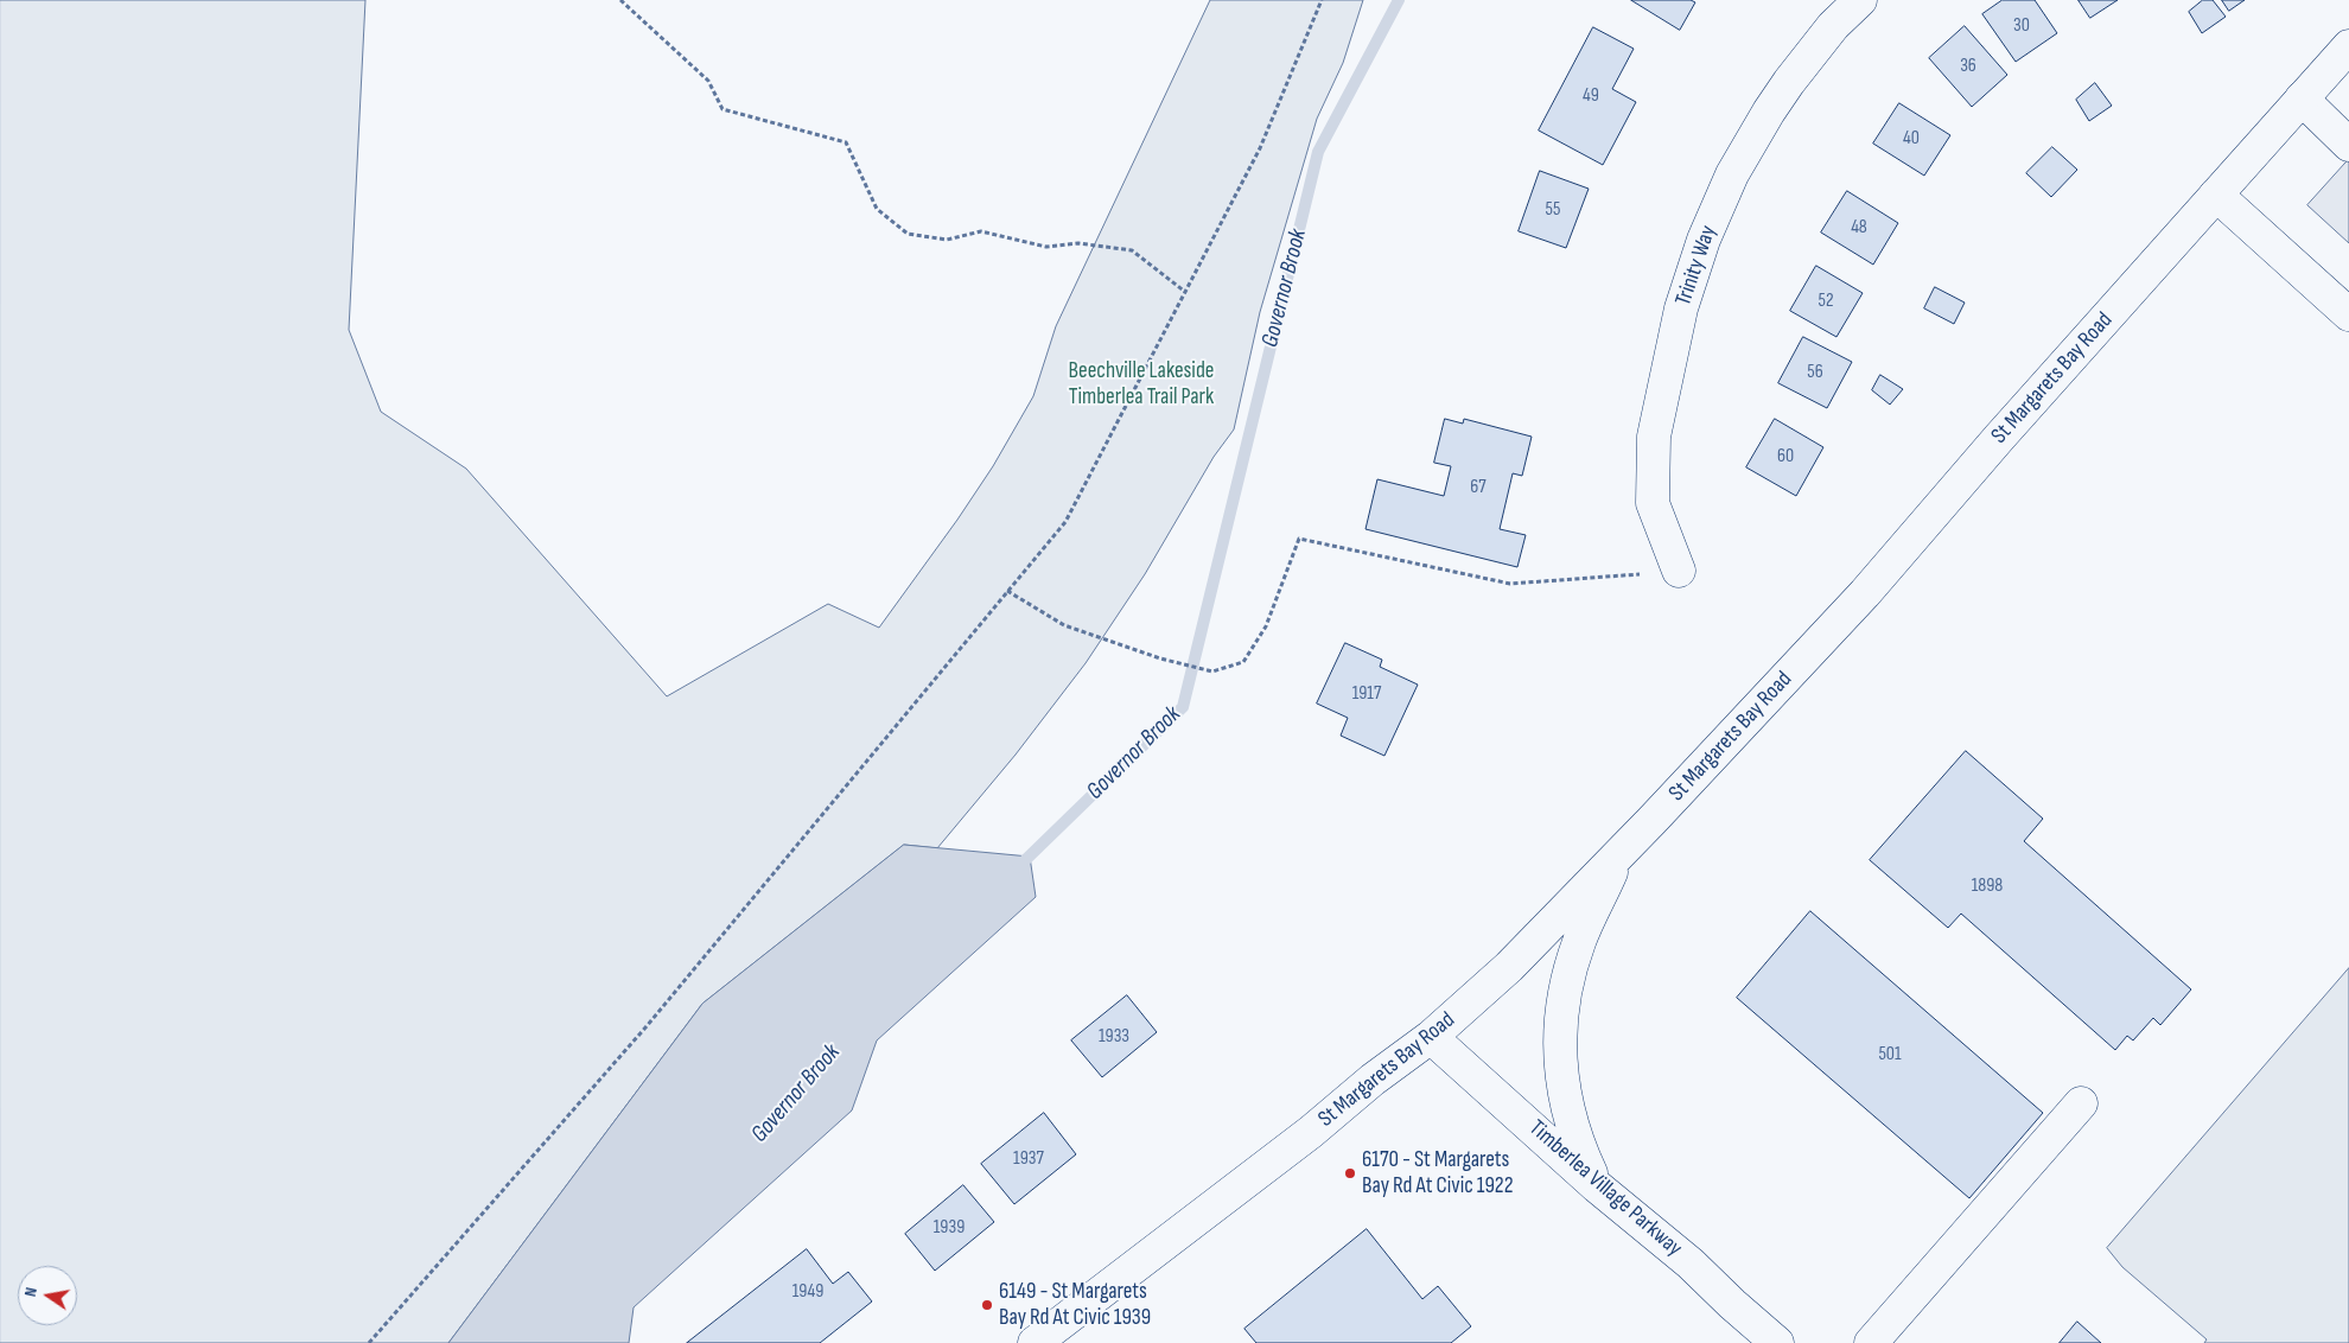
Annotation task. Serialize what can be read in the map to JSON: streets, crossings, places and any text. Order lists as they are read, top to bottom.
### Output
{
  "streets": {
    "main road": ["Trinity Way", "St Margarets Bay Road", "Timberlea Village Parkway"]
  },
  "crossings": [
    ["St Margarets Bay Road", "Timberlea Village Parkway"]
  ],
  "water": ["Governor Brook"],
  "parks": ["Beechville Lakeside Timberlea Trail Park"],
  "places": ["6170 - St Margarets Bay Rd At Civic 1922", "6149 - St Margarets Bay Rd At Civic 1939"],
  "house_numbers": [
    "30",
    "36",
    "49",
    "40",
    "55",
    "48",
    "52",
    "56",
    "60",
    "67",
    "1917",
    "1898",
    "1933",
    "501",
    "1937",
    "1939",
    "1949"
  ],
  "north": "left"
}
